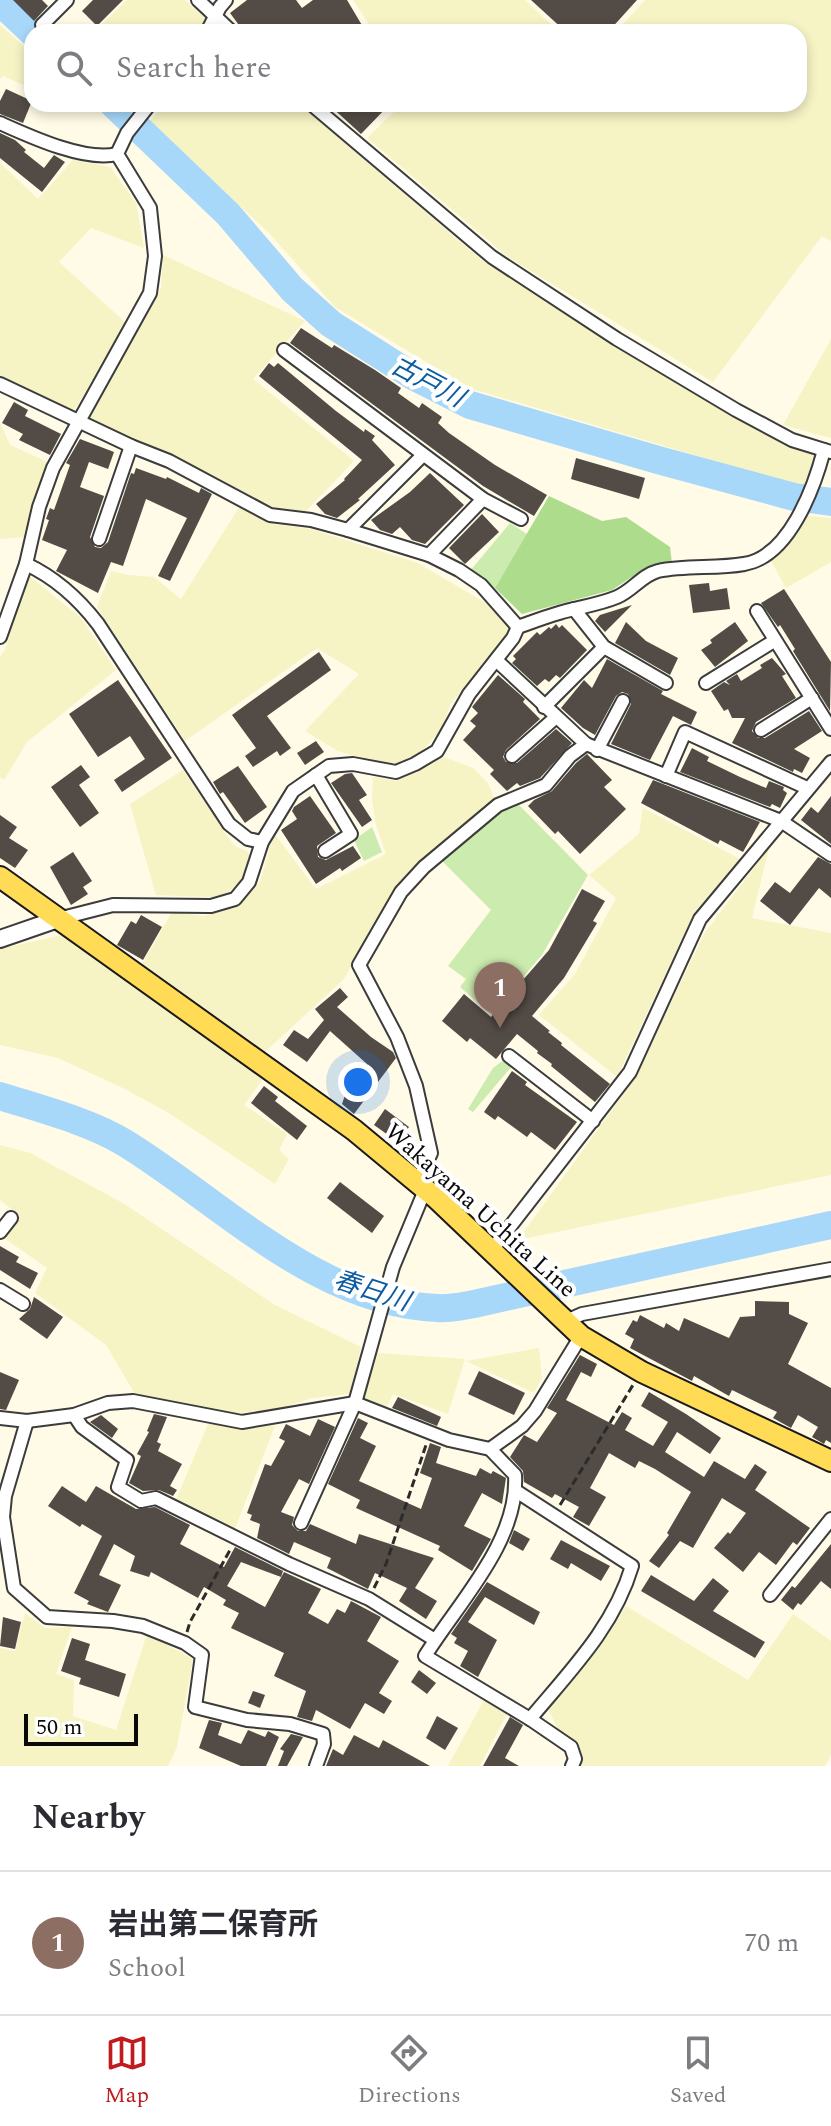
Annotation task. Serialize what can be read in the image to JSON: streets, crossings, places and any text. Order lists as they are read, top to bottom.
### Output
{
  "streets": {
    "main road": ["Wakayama Uchita Line"]
  },
  "water": ["古戸川", "春日川"],
  "scale_bar": "50 m",
  "page": {
    "search": "Search here",
    "pins": "1",
    "scale": "50 m",
    "heading": "Nearby",
    "list": [
      {
        "mark": "1",
        "name": "岩出第二保育所",
        "note": "School",
        "value": "70 m"
      }
    ],
    "nav": ["Map", "Directions", "Saved"]
  }
}
